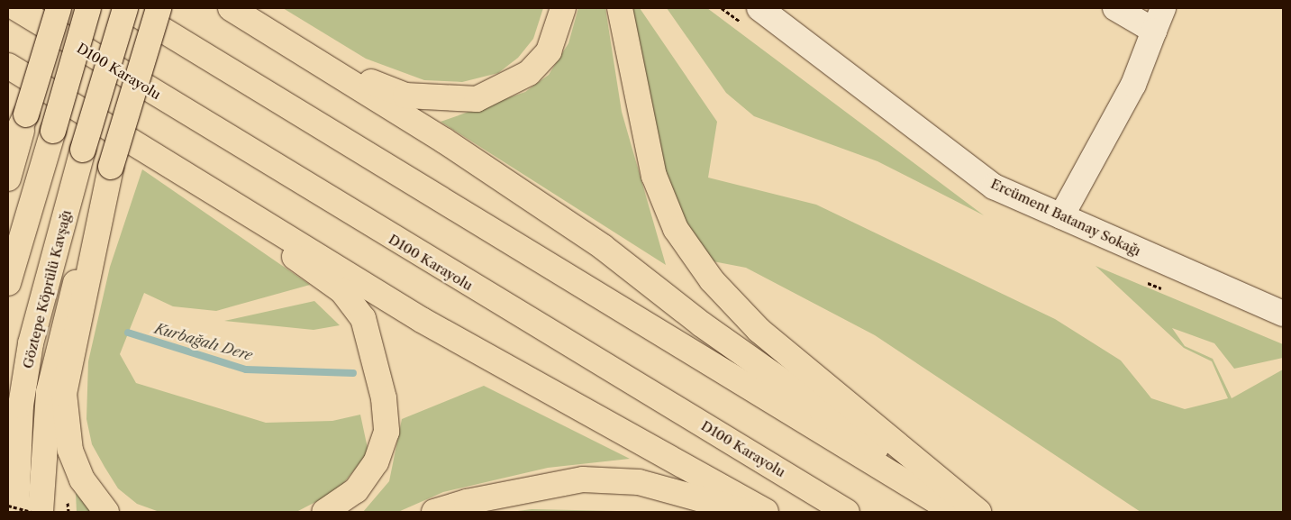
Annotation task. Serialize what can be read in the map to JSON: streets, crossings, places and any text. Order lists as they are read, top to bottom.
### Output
{
  "streets": {
    "main road": ["D100 Karayolu", "Göztepe Köprülü Kavşağı"],
    "street": ["Ercüment Batanay Sokağı"]
  },
  "water": ["Kurbağalı Dere"]
}
